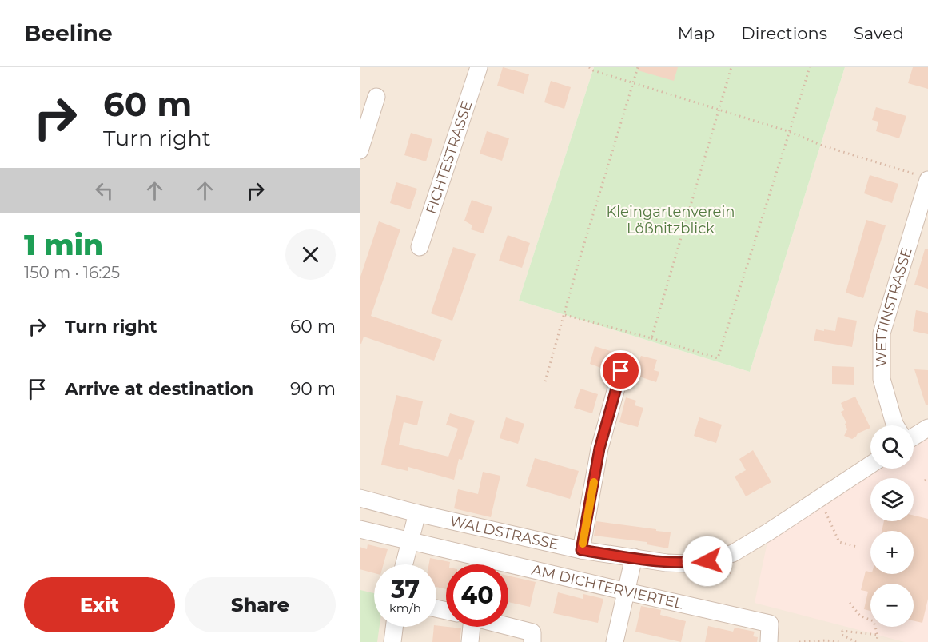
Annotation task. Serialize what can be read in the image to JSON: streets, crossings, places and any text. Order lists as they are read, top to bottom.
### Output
{
  "streets": {
    "street": [
      "FICHTESTRASSE",
      "WETTINSTRASSE",
      "WALDSTRASSE",
      "AM DICHTERVIERTEL"
    ]
  },
  "parks": ["Kleingartenverein Lößnitzblick"],
  "page": {
    "header": "Beeline",
    "nav": ["Map", "Directions", "Saved"],
    "turn": ["60 m", "Turn right"],
    "heading": ["1 min", "150 m · 16:25"],
    "list": [
      {
        "name": "Turn right",
        "value": "60 m"
      },
      {
        "name": "Arrive at destination",
        "value": "90 m"
      }
    ],
    "map_buttons": ["+", "−"],
    "speed": "37 km/h",
    "limit": "40",
    "buttons": ["Exit", "Share"]
  }
}
